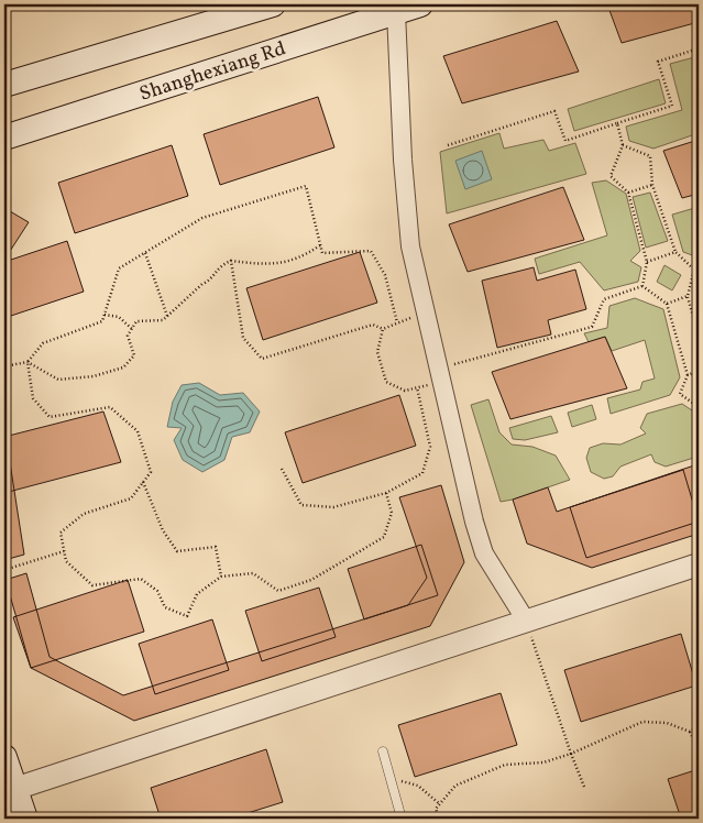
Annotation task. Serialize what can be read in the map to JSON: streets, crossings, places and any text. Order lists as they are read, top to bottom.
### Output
{
  "streets": {
    "main road": ["Shanghexiang Rd"]
  }
}
